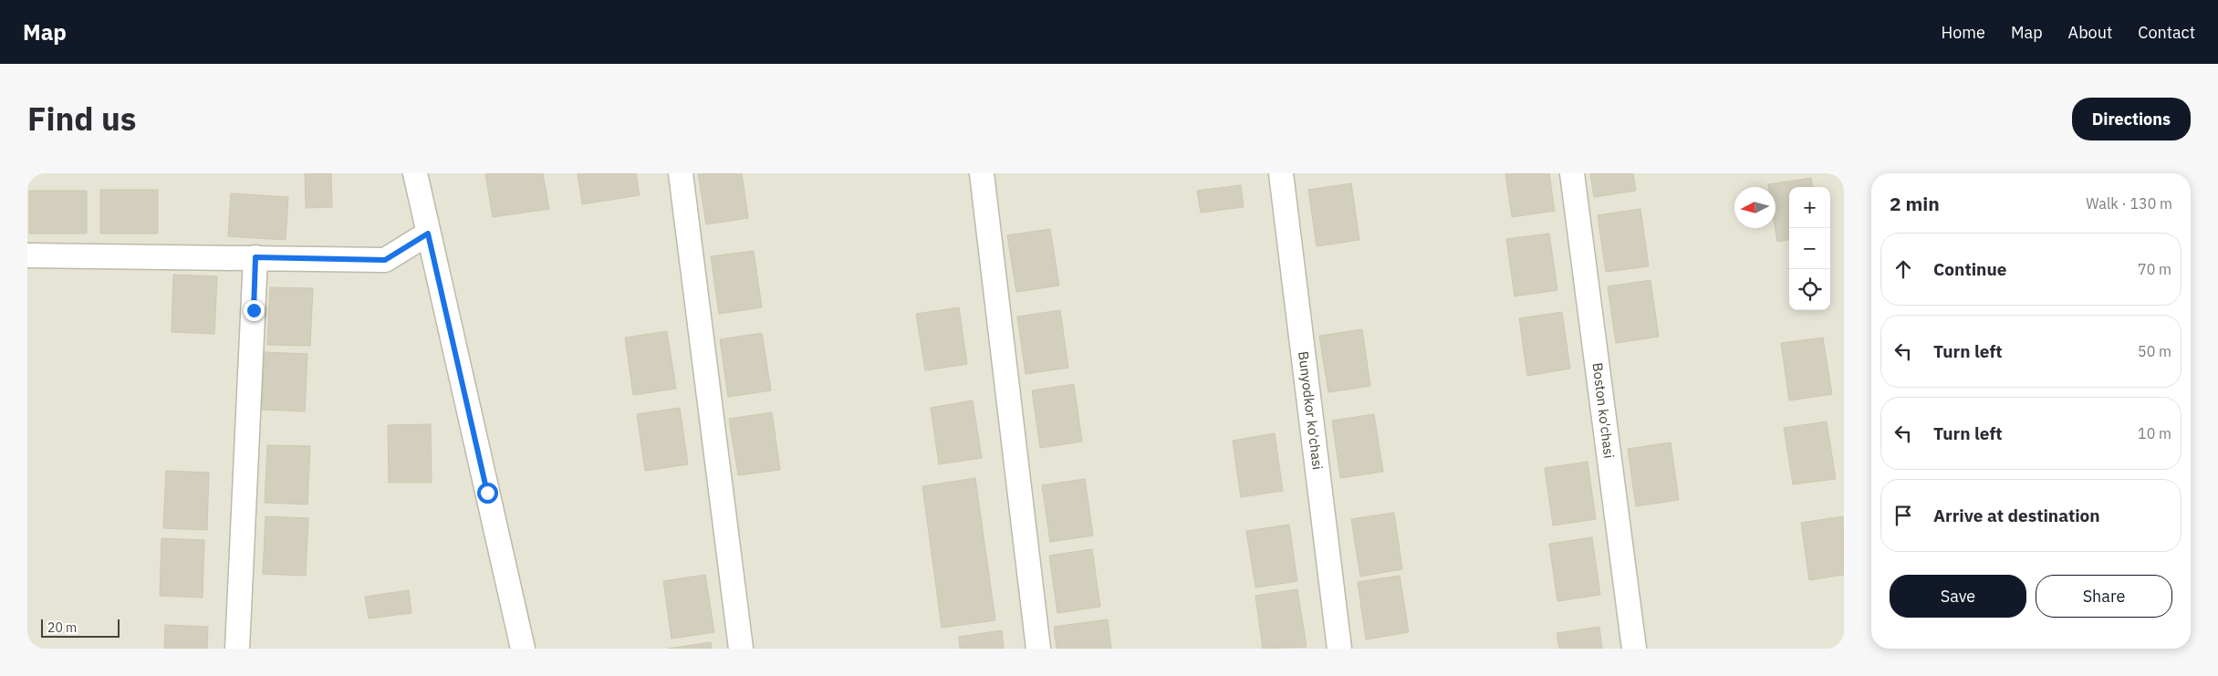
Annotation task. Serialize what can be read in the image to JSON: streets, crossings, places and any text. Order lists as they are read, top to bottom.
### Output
{
  "streets": {
    "street": ["Bunyodkor ko'chasi", "Boston ko'chasi"]
  },
  "scale_bar": "20 m",
  "north": "left",
  "page": {
    "header": "Map",
    "nav": [
      "Home",
      "Map",
      "About",
      "Contact"
    ],
    "title": "Find us",
    "buttons": [
      "Directions",
      ["Save", "Share"]
    ],
    "heading": ["2 min", "Walk · 130 m"],
    "map_buttons": ["+", "−"],
    "list": [
      ["Continue", "70 m"],
      ["Turn left", "50 m"],
      ["Turn left", "10 m"],
      "Arrive at destination"
    ],
    "scale": "20 m"
  }
}
